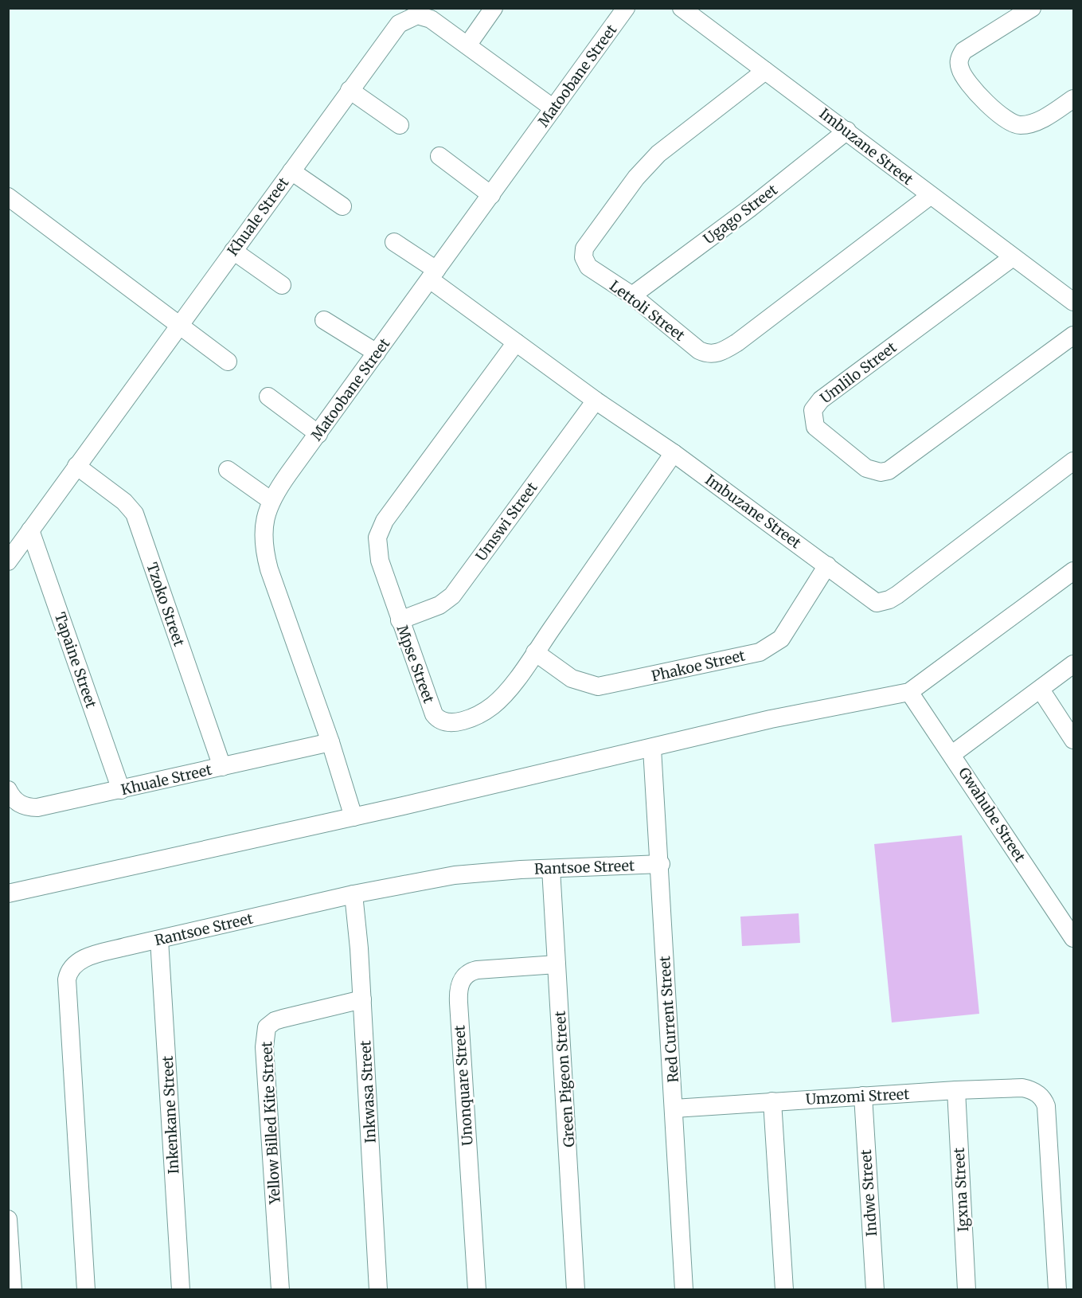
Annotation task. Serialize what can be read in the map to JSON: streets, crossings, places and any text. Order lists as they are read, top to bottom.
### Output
{
  "streets": {
    "street": [
      "Matoobane Street",
      "Imbuzane Street",
      "Ugago Street",
      "Khuale Street",
      "Lettoli Street",
      "Umlilo Street",
      "Umswi Street",
      "Tzoko Street",
      "Tapaine Street",
      "Mpse Street",
      "Phakoe Street",
      "Gwahube Street",
      "Rantsoe Street",
      "Red Current Street",
      "Green Pigeon Street",
      "Unonquare Street",
      "Inkwasa Street",
      "Umzomi Street",
      "Inkenkane Street",
      "Yellow Billed Kite Street",
      "Igxna Street",
      "Indwe Street"
    ]
  },
  "crossings": [
    ["Matoobane Street", "Imbuzane Street"],
    ["Matoobane Street", "Khuale Street"],
    ["Imbuzane Street", "Ugago Street"],
    ["Imbuzane Street", "Lettoli Street"],
    ["Imbuzane Street", "Umlilo Street"],
    ["Imbuzane Street", "Umswi Street"],
    ["Imbuzane Street", "Mpse Street"],
    ["Imbuzane Street", "Phakoe Street"],
    ["Ugago Street", "Lettoli Street"],
    ["Khuale Street", "Tzoko Street"],
    ["Khuale Street", "Tapaine Street"],
    ["Umswi Street", "Mpse Street"],
    ["Mpse Street", "Phakoe Street"],
    ["Rantsoe Street", "Red Current Street"],
    ["Rantsoe Street", "Green Pigeon Street"],
    ["Rantsoe Street", "Inkwasa Street"],
    ["Rantsoe Street", "Inkenkane Street"],
    ["Red Current Street", "Umzomi Street"],
    ["Green Pigeon Street", "Unonquare Street"],
    ["Inkwasa Street", "Yellow Billed Kite Street"],
    ["Umzomi Street", "Igxna Street"],
    ["Umzomi Street", "Indwe Street"]
  ]
}
